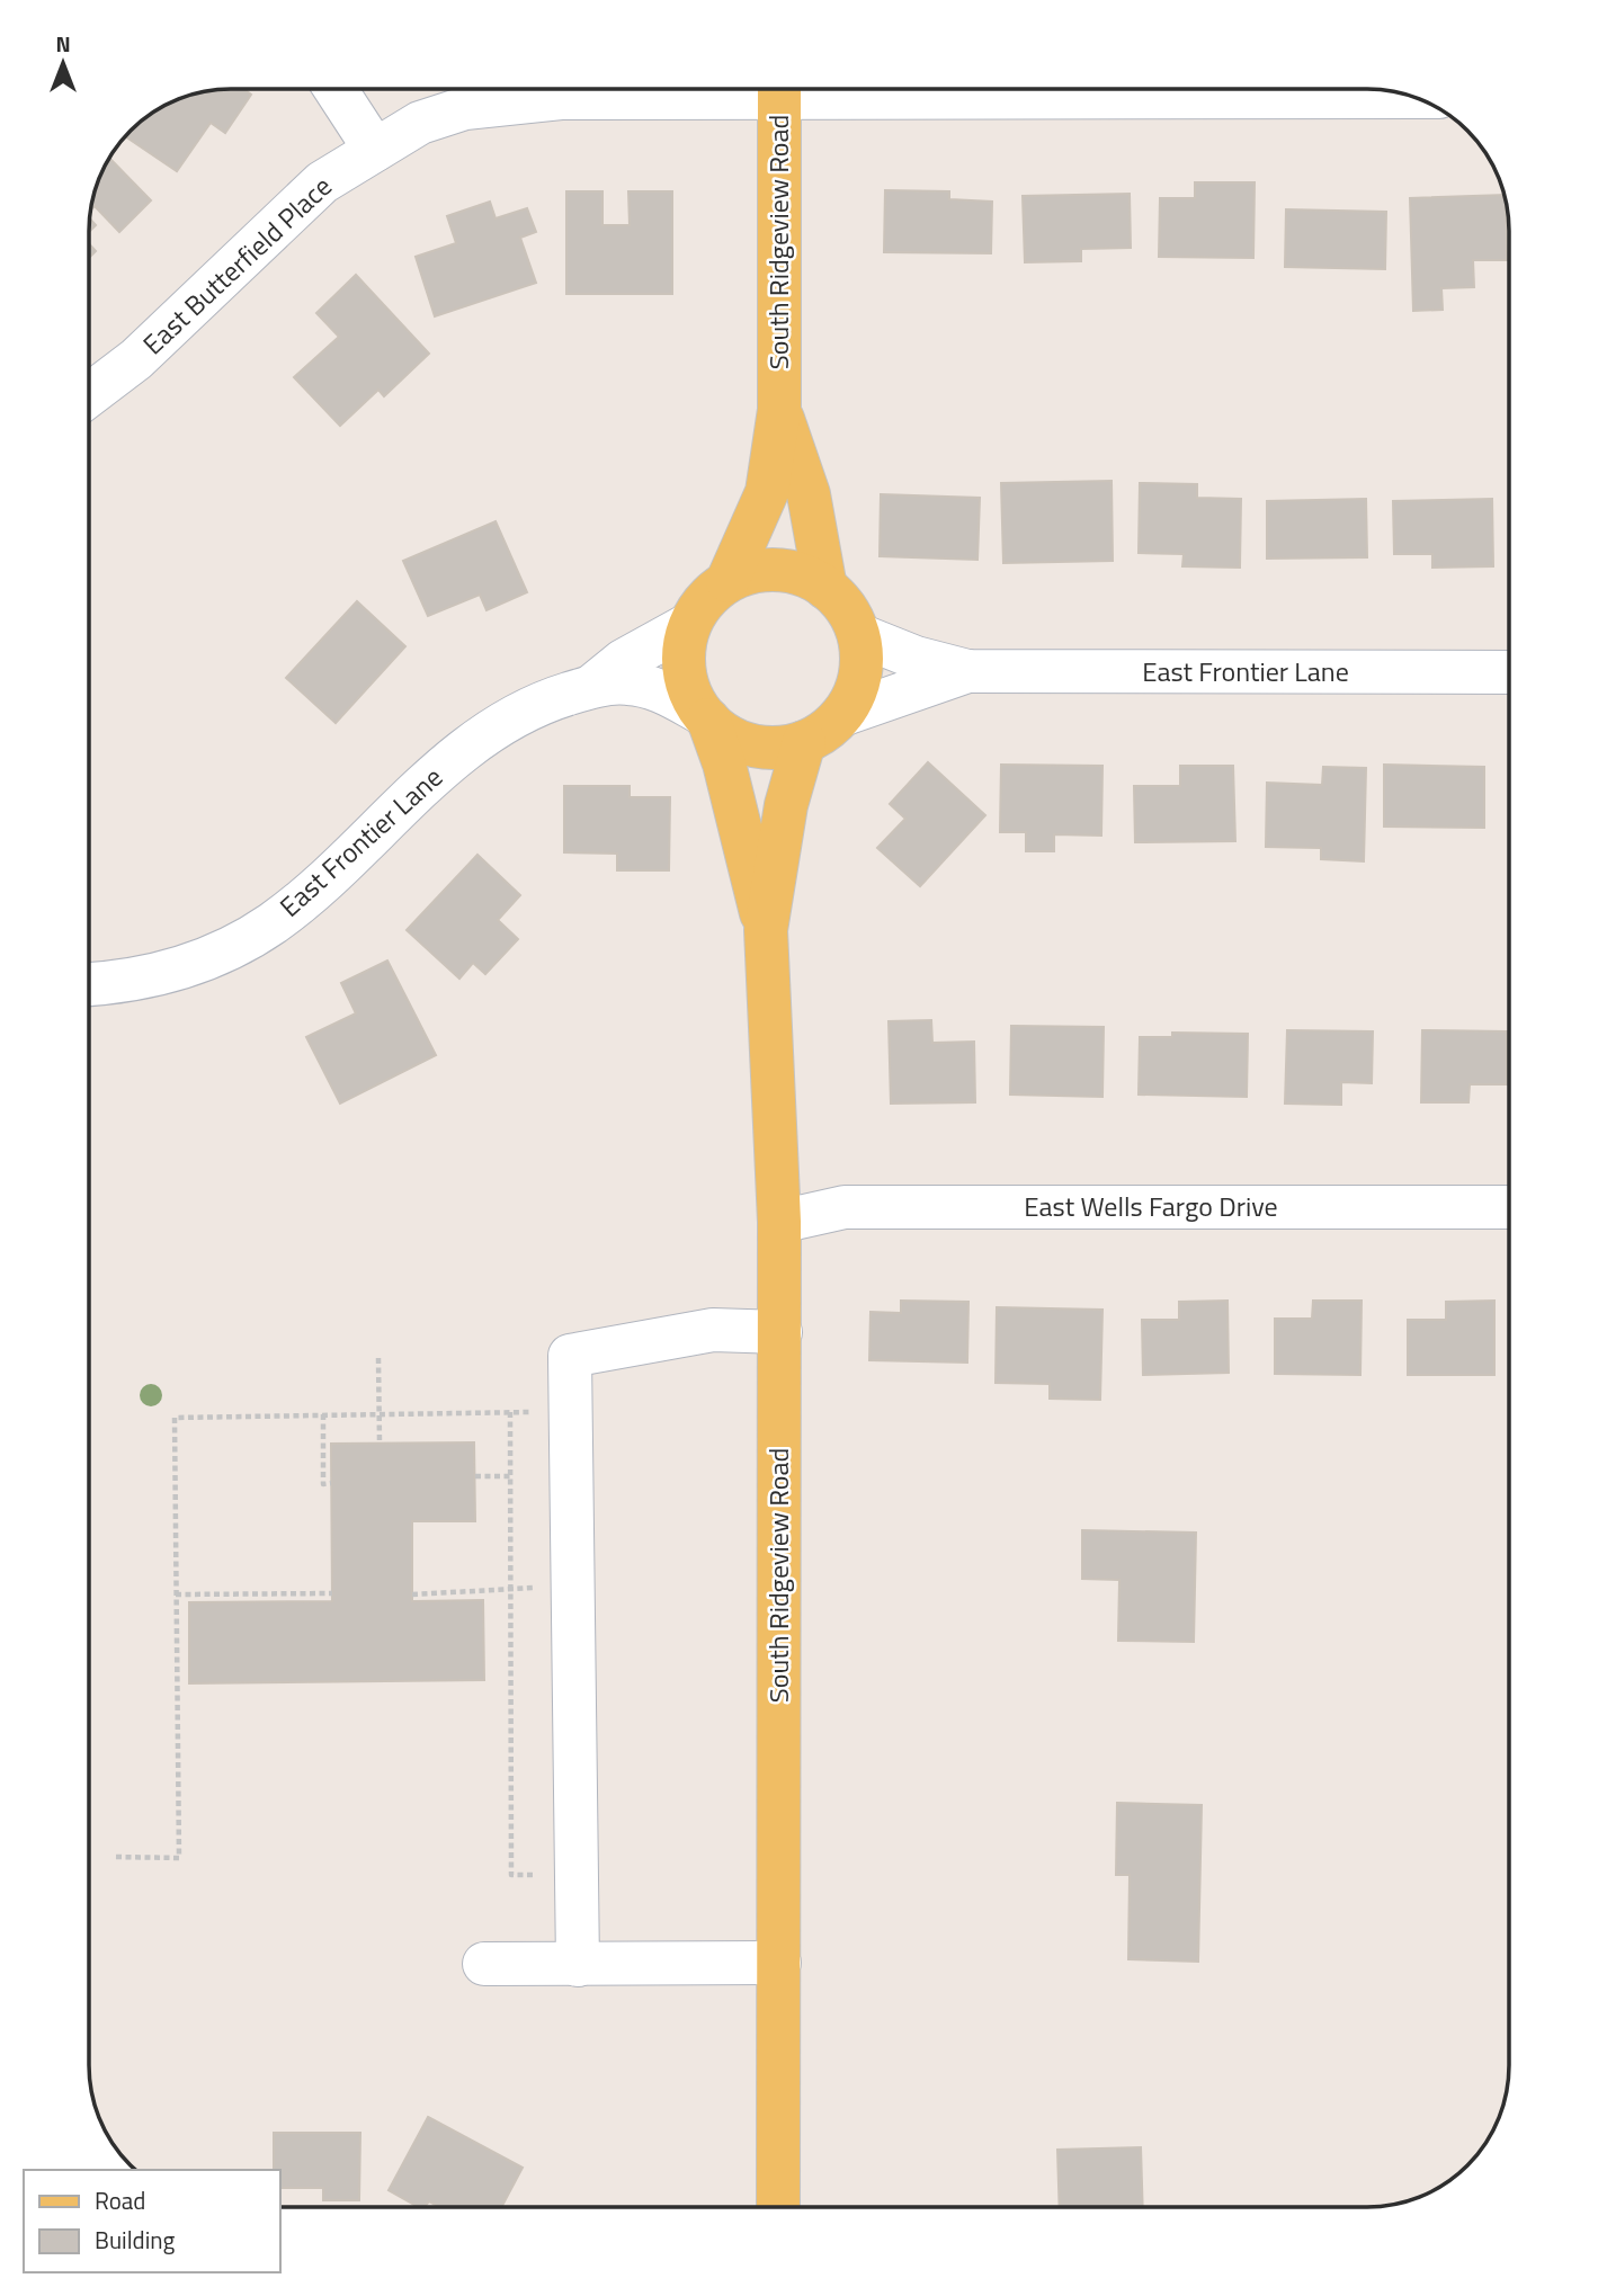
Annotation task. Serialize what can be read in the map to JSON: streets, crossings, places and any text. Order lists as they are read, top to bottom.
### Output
{
  "streets": {
    "main road": ["South Ridgeview Road"],
    "street": ["East Butterfield Place", "East Frontier Lane", "East Wells Fargo Drive"]
  },
  "crossings": [
    ["South Ridgeview Road", "East Wells Fargo Drive"]
  ],
  "legend": ["Road", "Building"],
  "north": "top"
}
